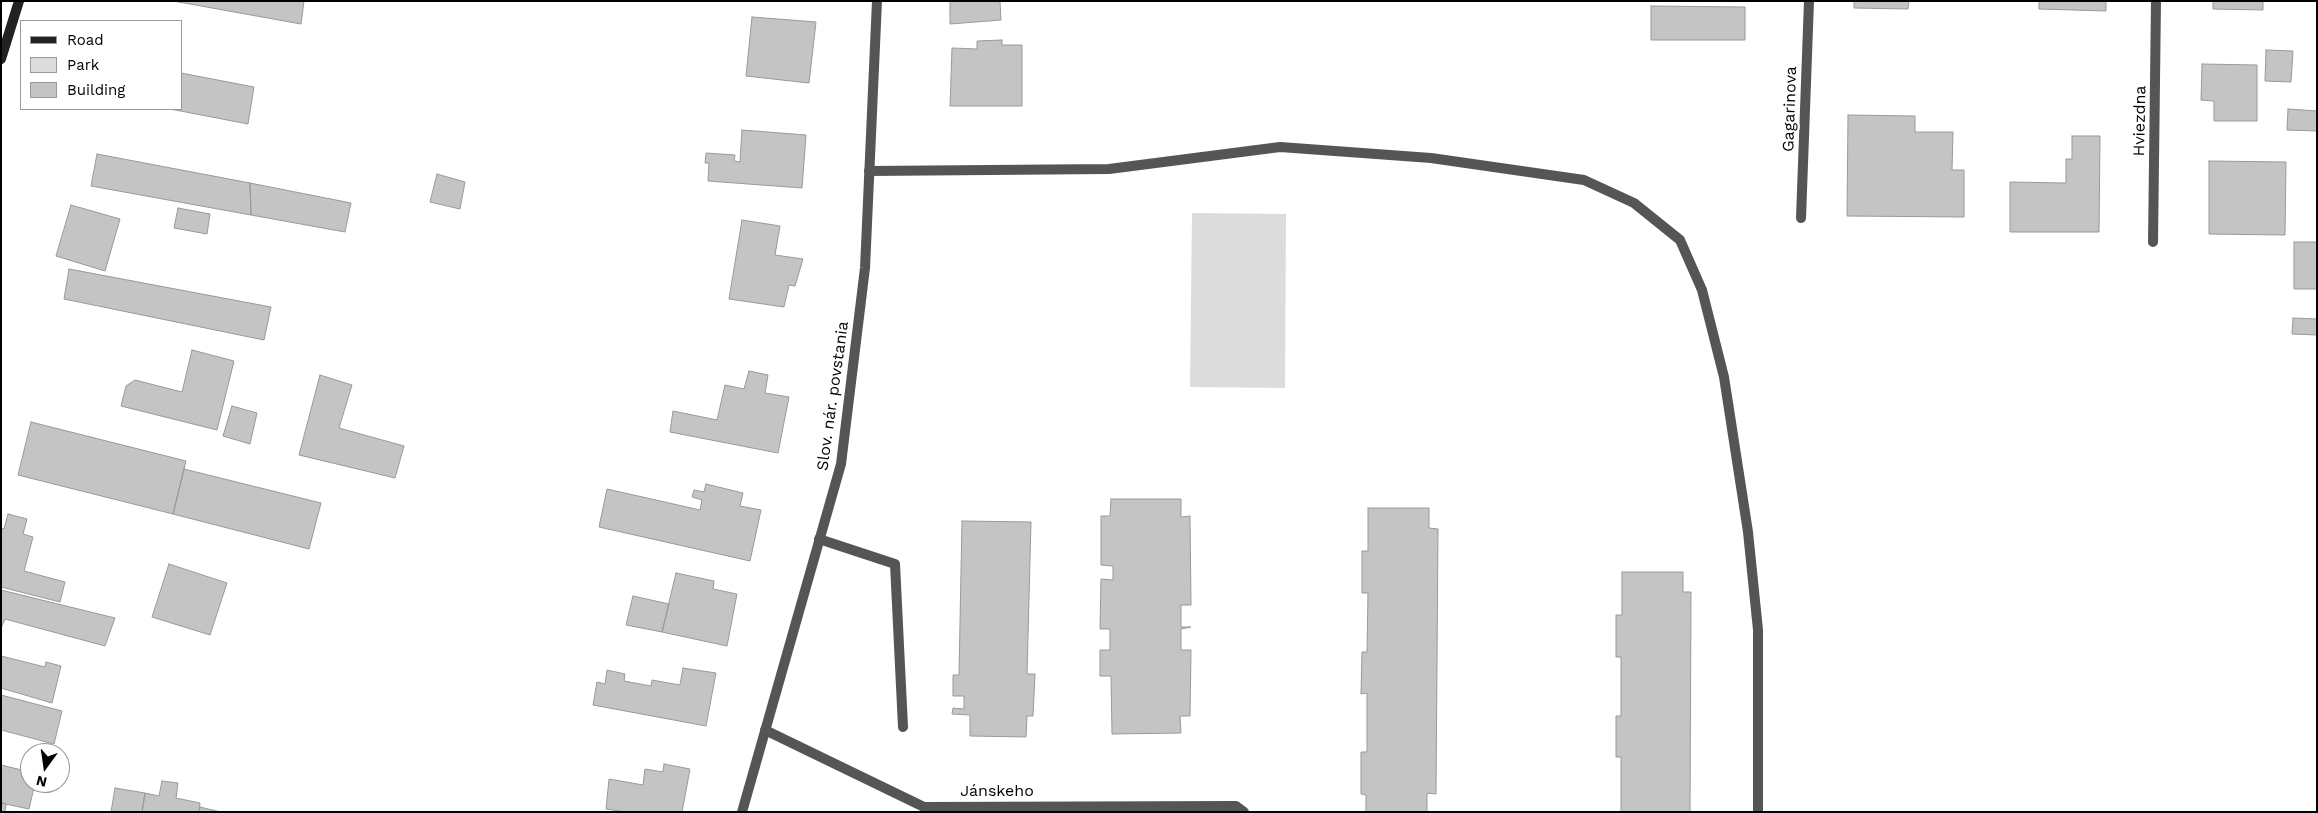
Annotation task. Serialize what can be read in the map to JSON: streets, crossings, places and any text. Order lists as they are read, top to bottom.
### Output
{
  "streets": {
    "street": [
      "Gagarinova",
      "Hviezdna",
      "Slov. nár. povstania",
      "Jánskeho"
    ]
  },
  "crossings": [
    ["Slov. nár. povstania", "Jánskeho"]
  ],
  "legend": ["Road", "Park", "Building"],
  "north": "bottom"
}
